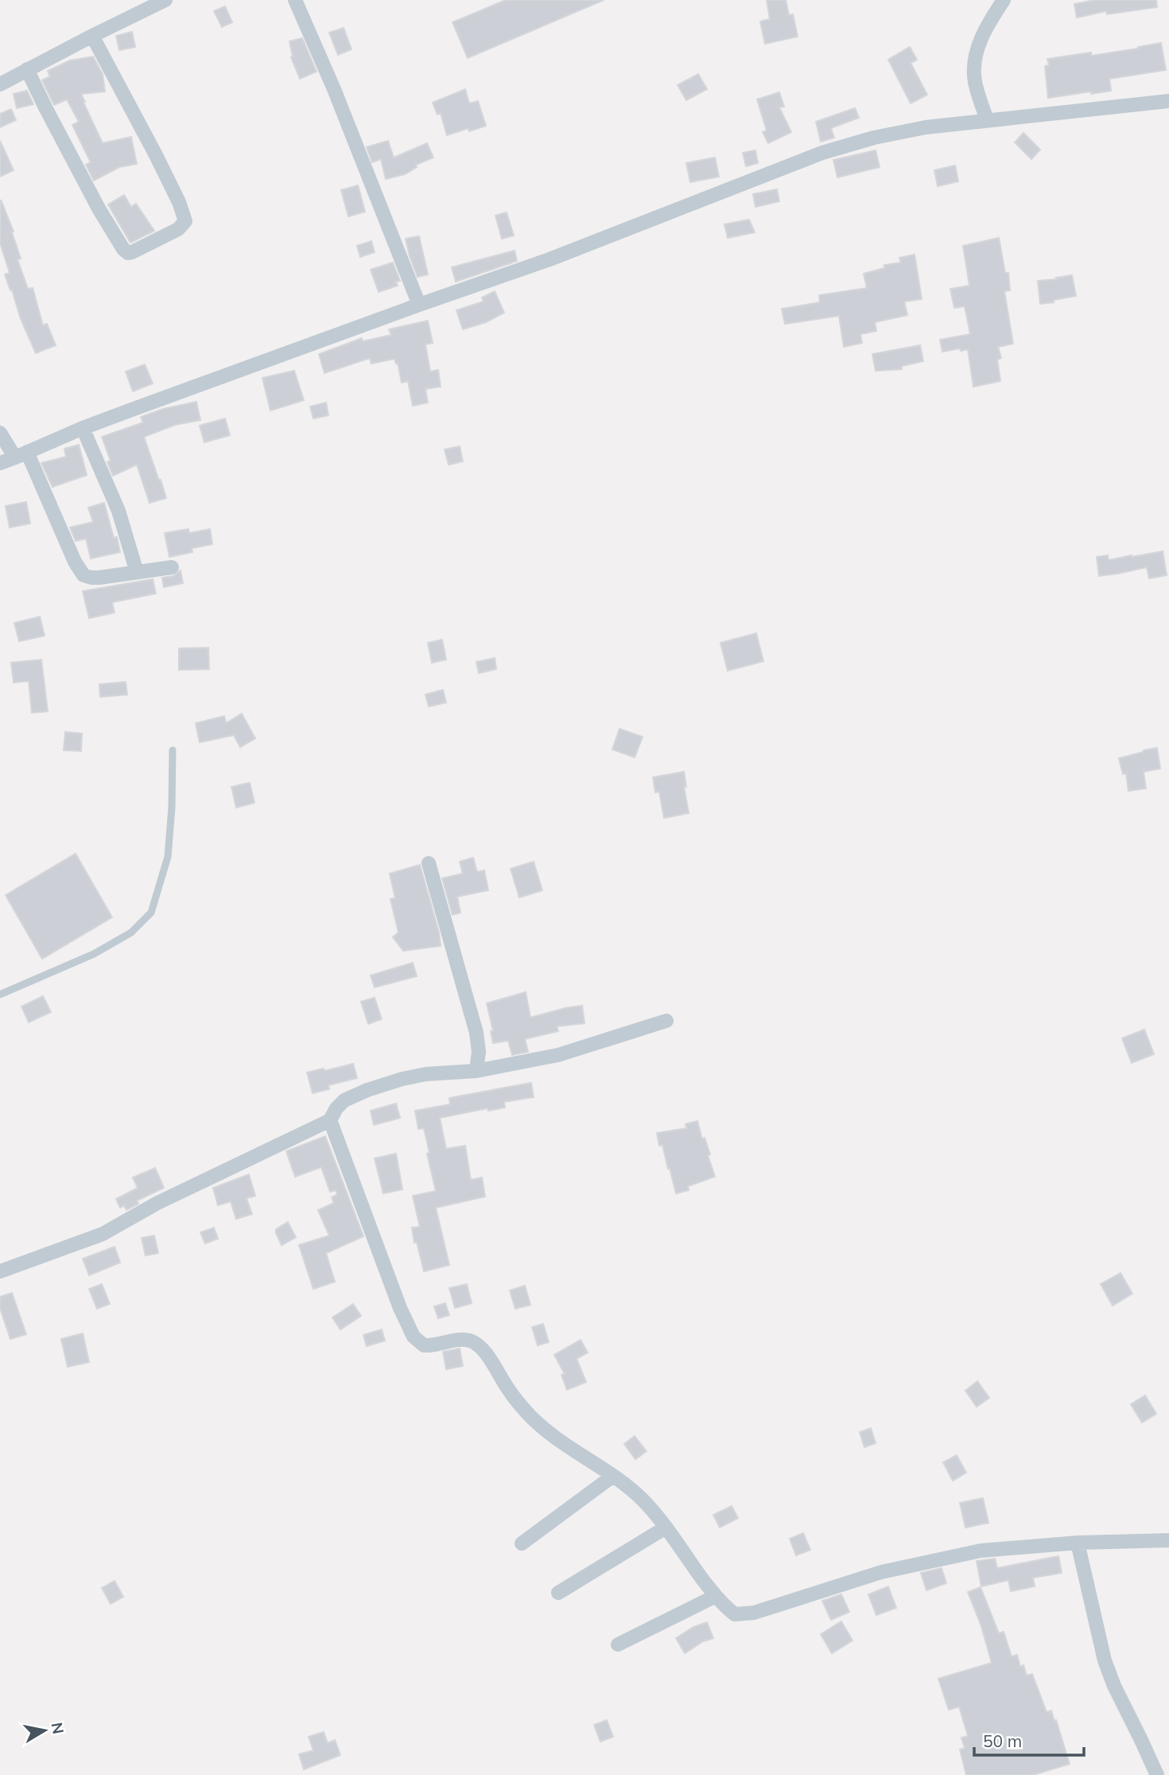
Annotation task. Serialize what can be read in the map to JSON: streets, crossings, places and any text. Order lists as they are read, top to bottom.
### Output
{
  "scale_bar": "50 m",
  "north": "right"
}
